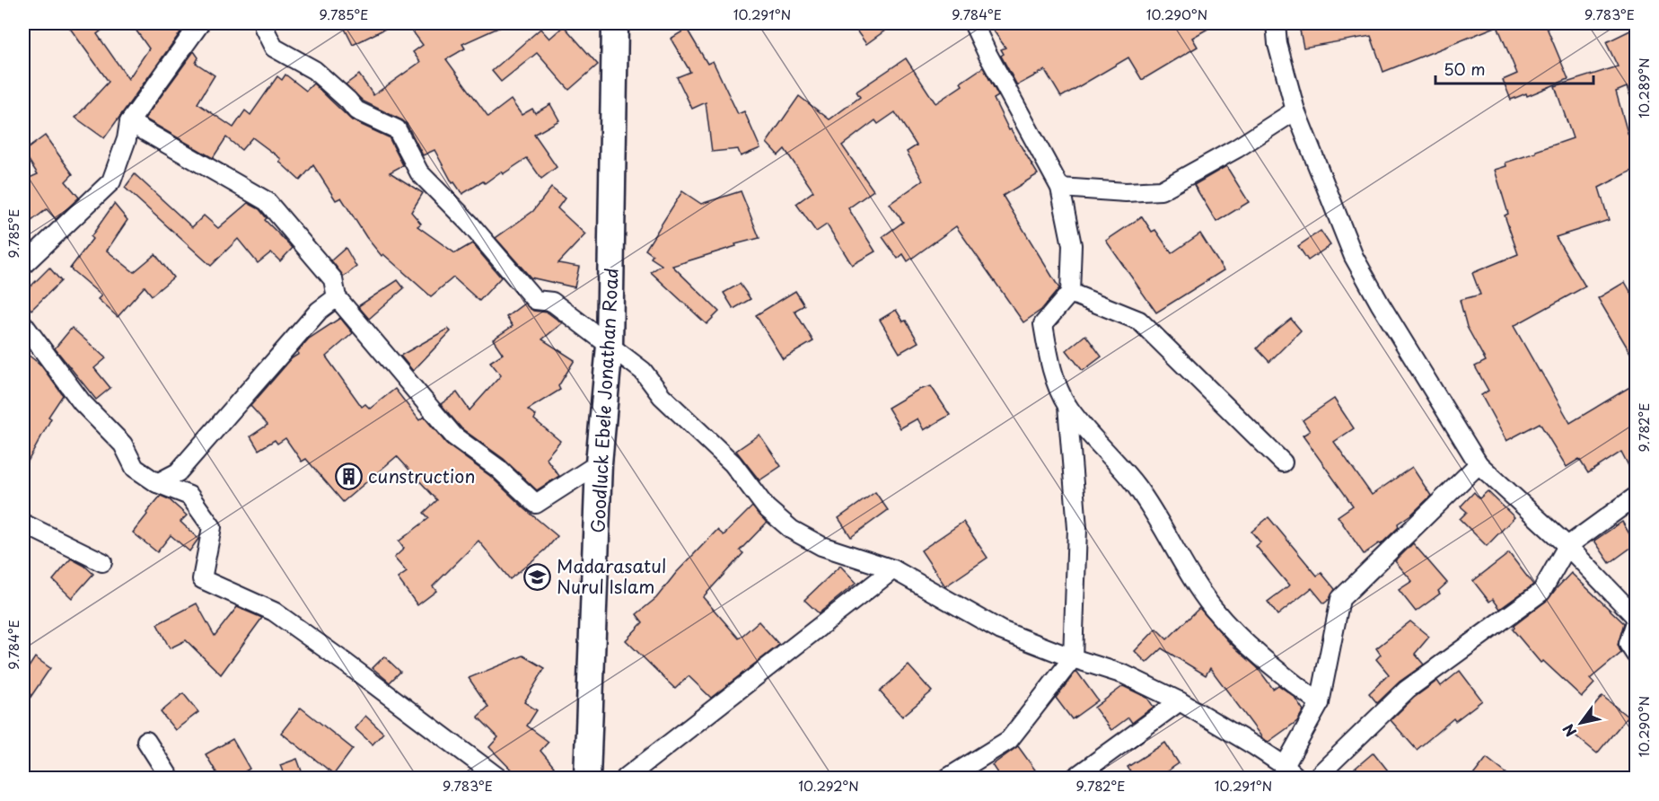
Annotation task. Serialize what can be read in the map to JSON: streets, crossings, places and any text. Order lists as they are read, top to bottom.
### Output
{
  "streets": {
    "main road": ["Goodluck Ebele Jonathan Road"]
  },
  "places": {
    "building": ["cunstruction"],
    "school or university": ["Madarasatul Nurul Islam"]
  },
  "scale_bar": "50 m",
  "north": "bottom left",
  "coordinates": [
    "9.785°E",
    "10.291°N",
    "9.784°E",
    "10.290°N",
    "9.783°E",
    "10.289°N",
    "9.782°E",
    "10.292°N"
  ]
}
